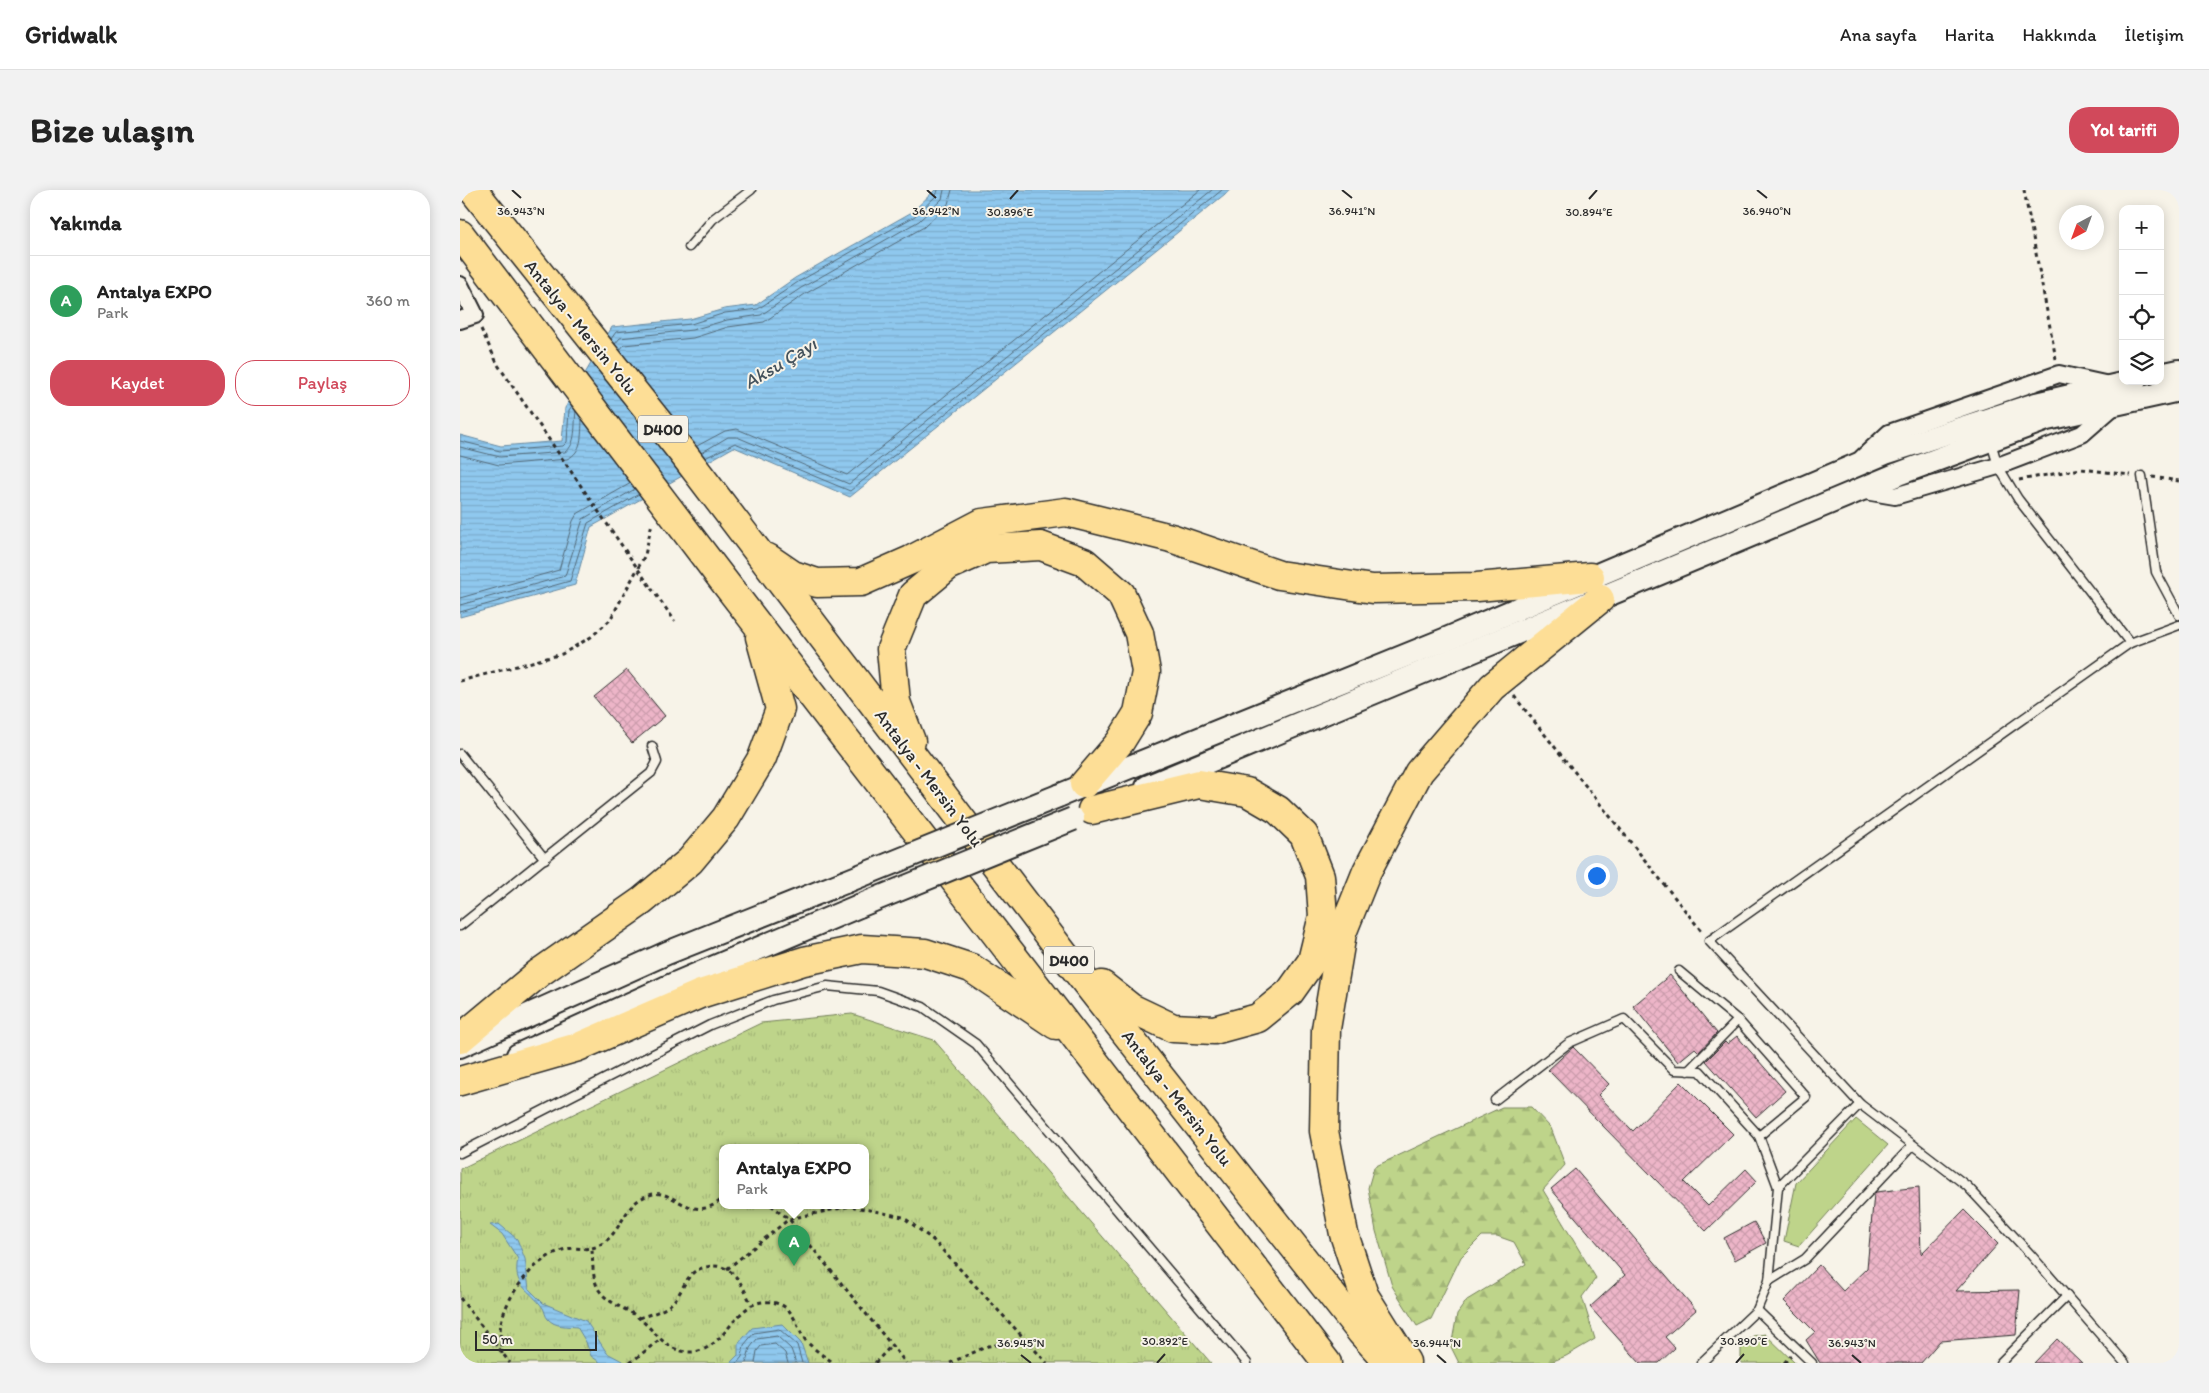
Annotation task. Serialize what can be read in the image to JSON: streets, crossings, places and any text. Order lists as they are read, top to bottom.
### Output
{
  "streets": {
    "highway": ["Antalya - Mersin Yolu", "D400"]
  },
  "water": ["Aksu Çayı"],
  "scale_bar": "50 m",
  "north": "bottom left",
  "page": {
    "header": "Gridwalk",
    "nav": [
      "Ana sayfa",
      "Harita",
      "Hakkında",
      "İletişim"
    ],
    "buttons": [
      "Yol tarifi",
      ["Kaydet", "Paylaş"]
    ],
    "title": "Bize ulaşın",
    "heading": "Yakında",
    "map_buttons": ["+", "−"],
    "list": [
      {
        "mark": "A",
        "name": "Antalya EXPO",
        "note": "Park",
        "value": "360 m"
      }
    ],
    "popup": ["Antalya EXPO", "Park"],
    "pins": "A",
    "scale": "50 m"
  },
  "coordinates": [
    "36.943°N",
    "36.942°N",
    "36.941°N",
    "36.940°N",
    "30.896°E",
    "30.894°E",
    "30.892°E",
    "30.890°E",
    "36.945°N",
    "36.944°N"
  ]
}
